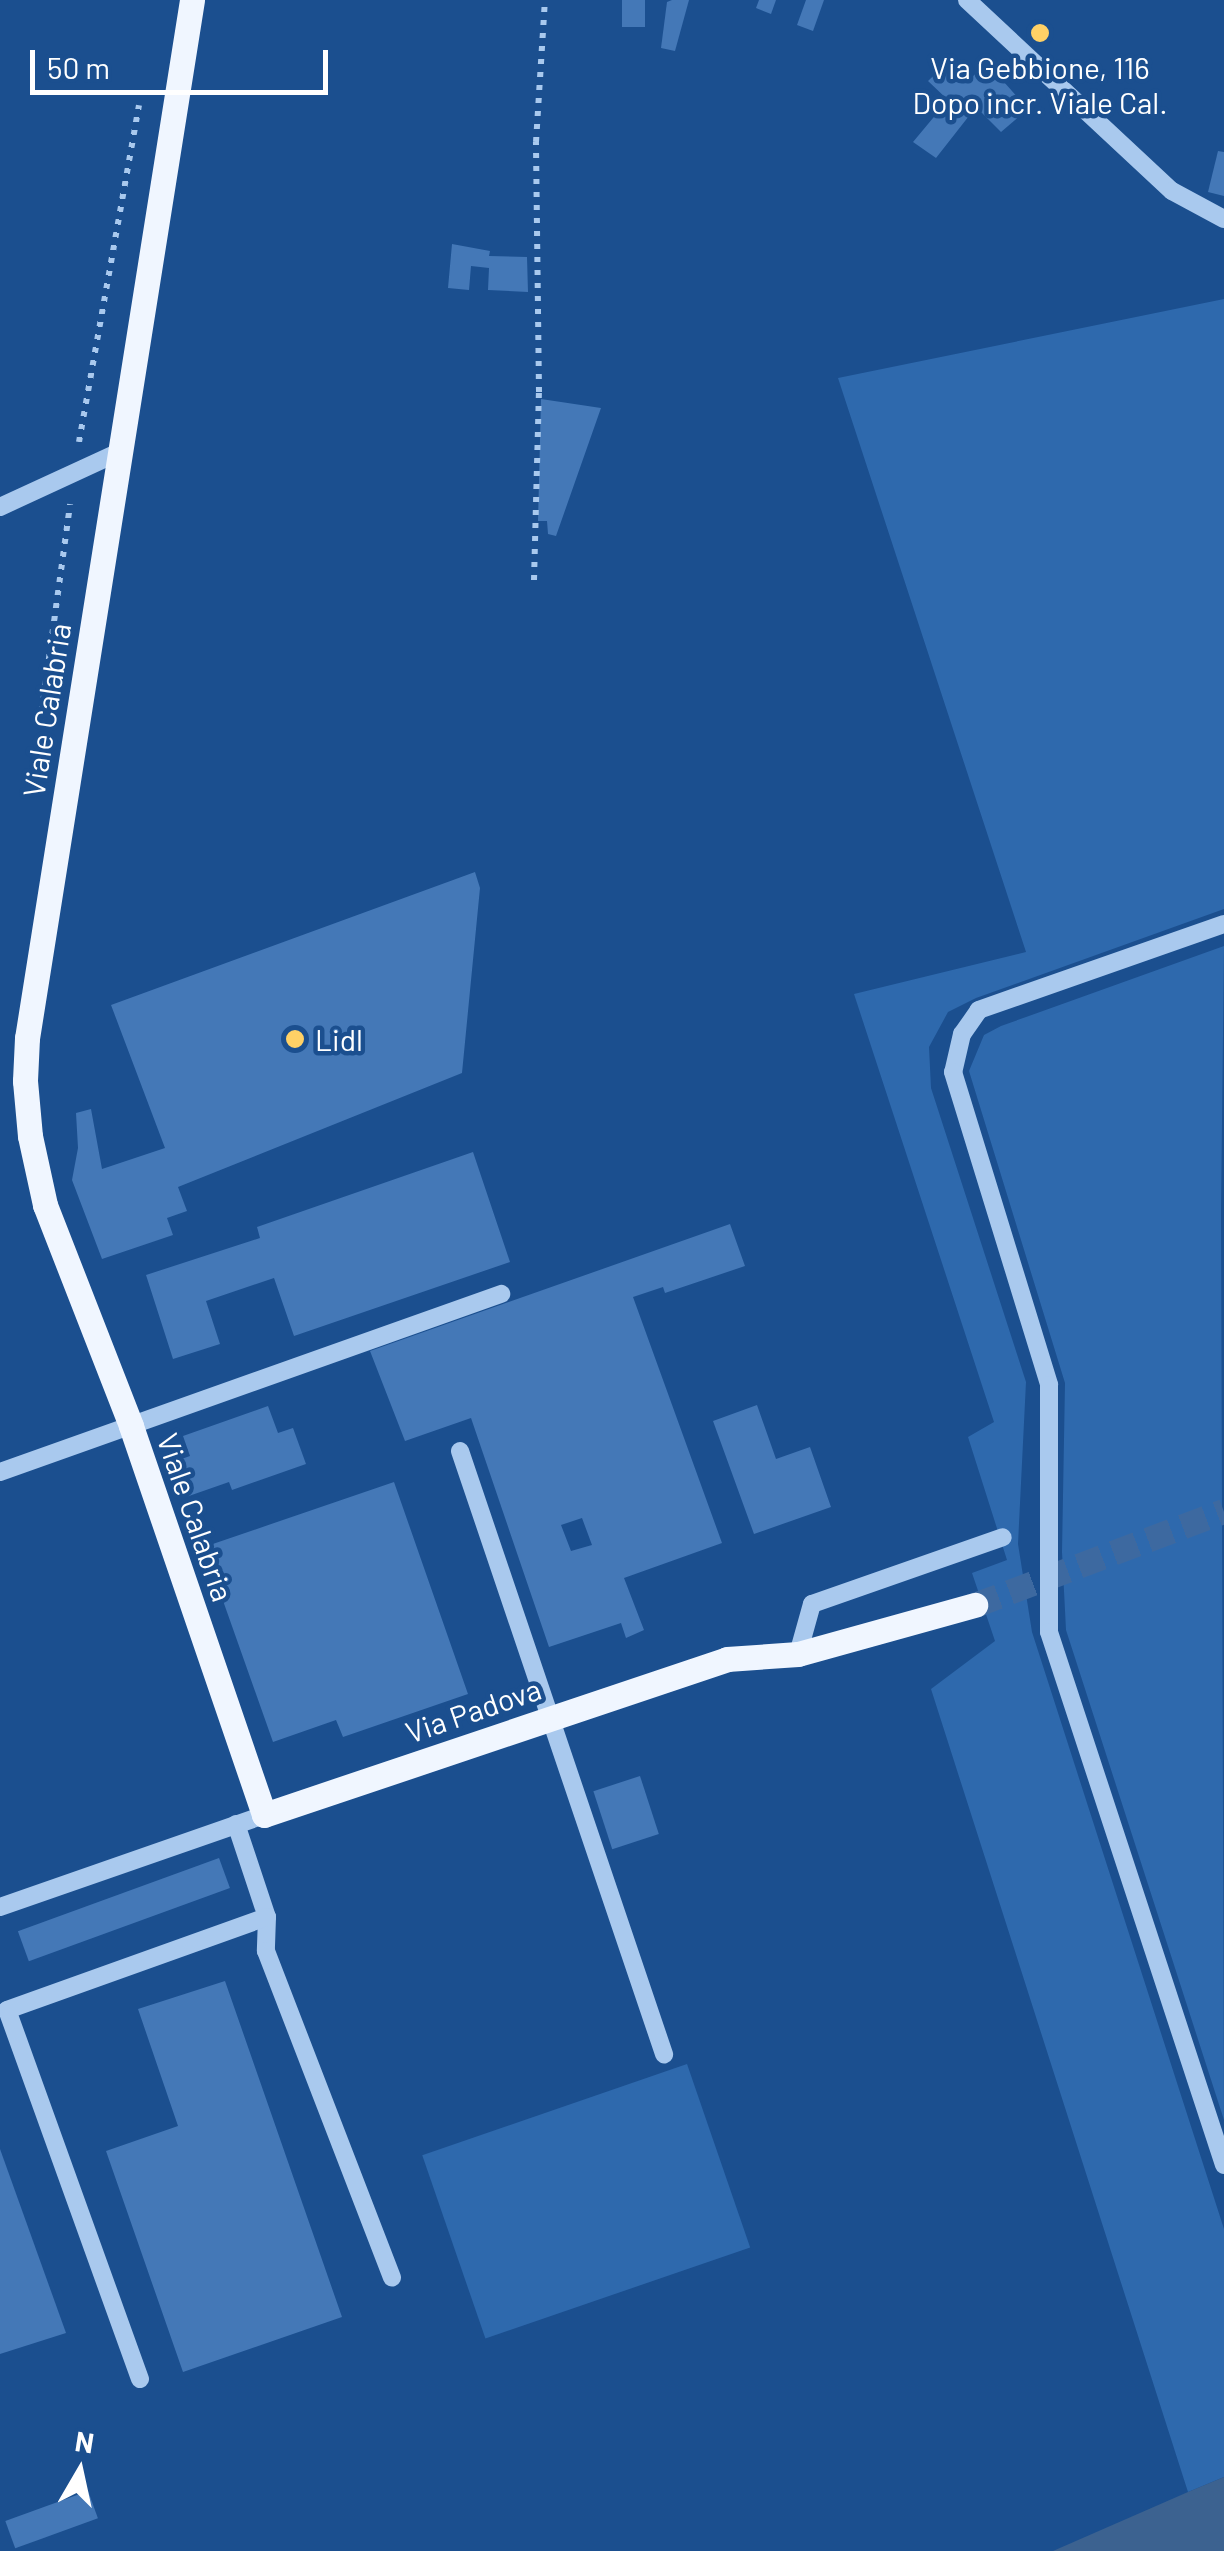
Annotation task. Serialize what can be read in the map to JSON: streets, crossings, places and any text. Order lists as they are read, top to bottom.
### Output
{
  "streets": {
    "main road": ["Viale Calabria", "Via Padova"]
  },
  "crossings": [
    ["Viale Calabria", "Via Padova"]
  ],
  "places": ["Via Gebbione, 116 Dopo incr. Viale Cal.", "Lidl"],
  "scale_bar": "50 m",
  "north": "top"
}
